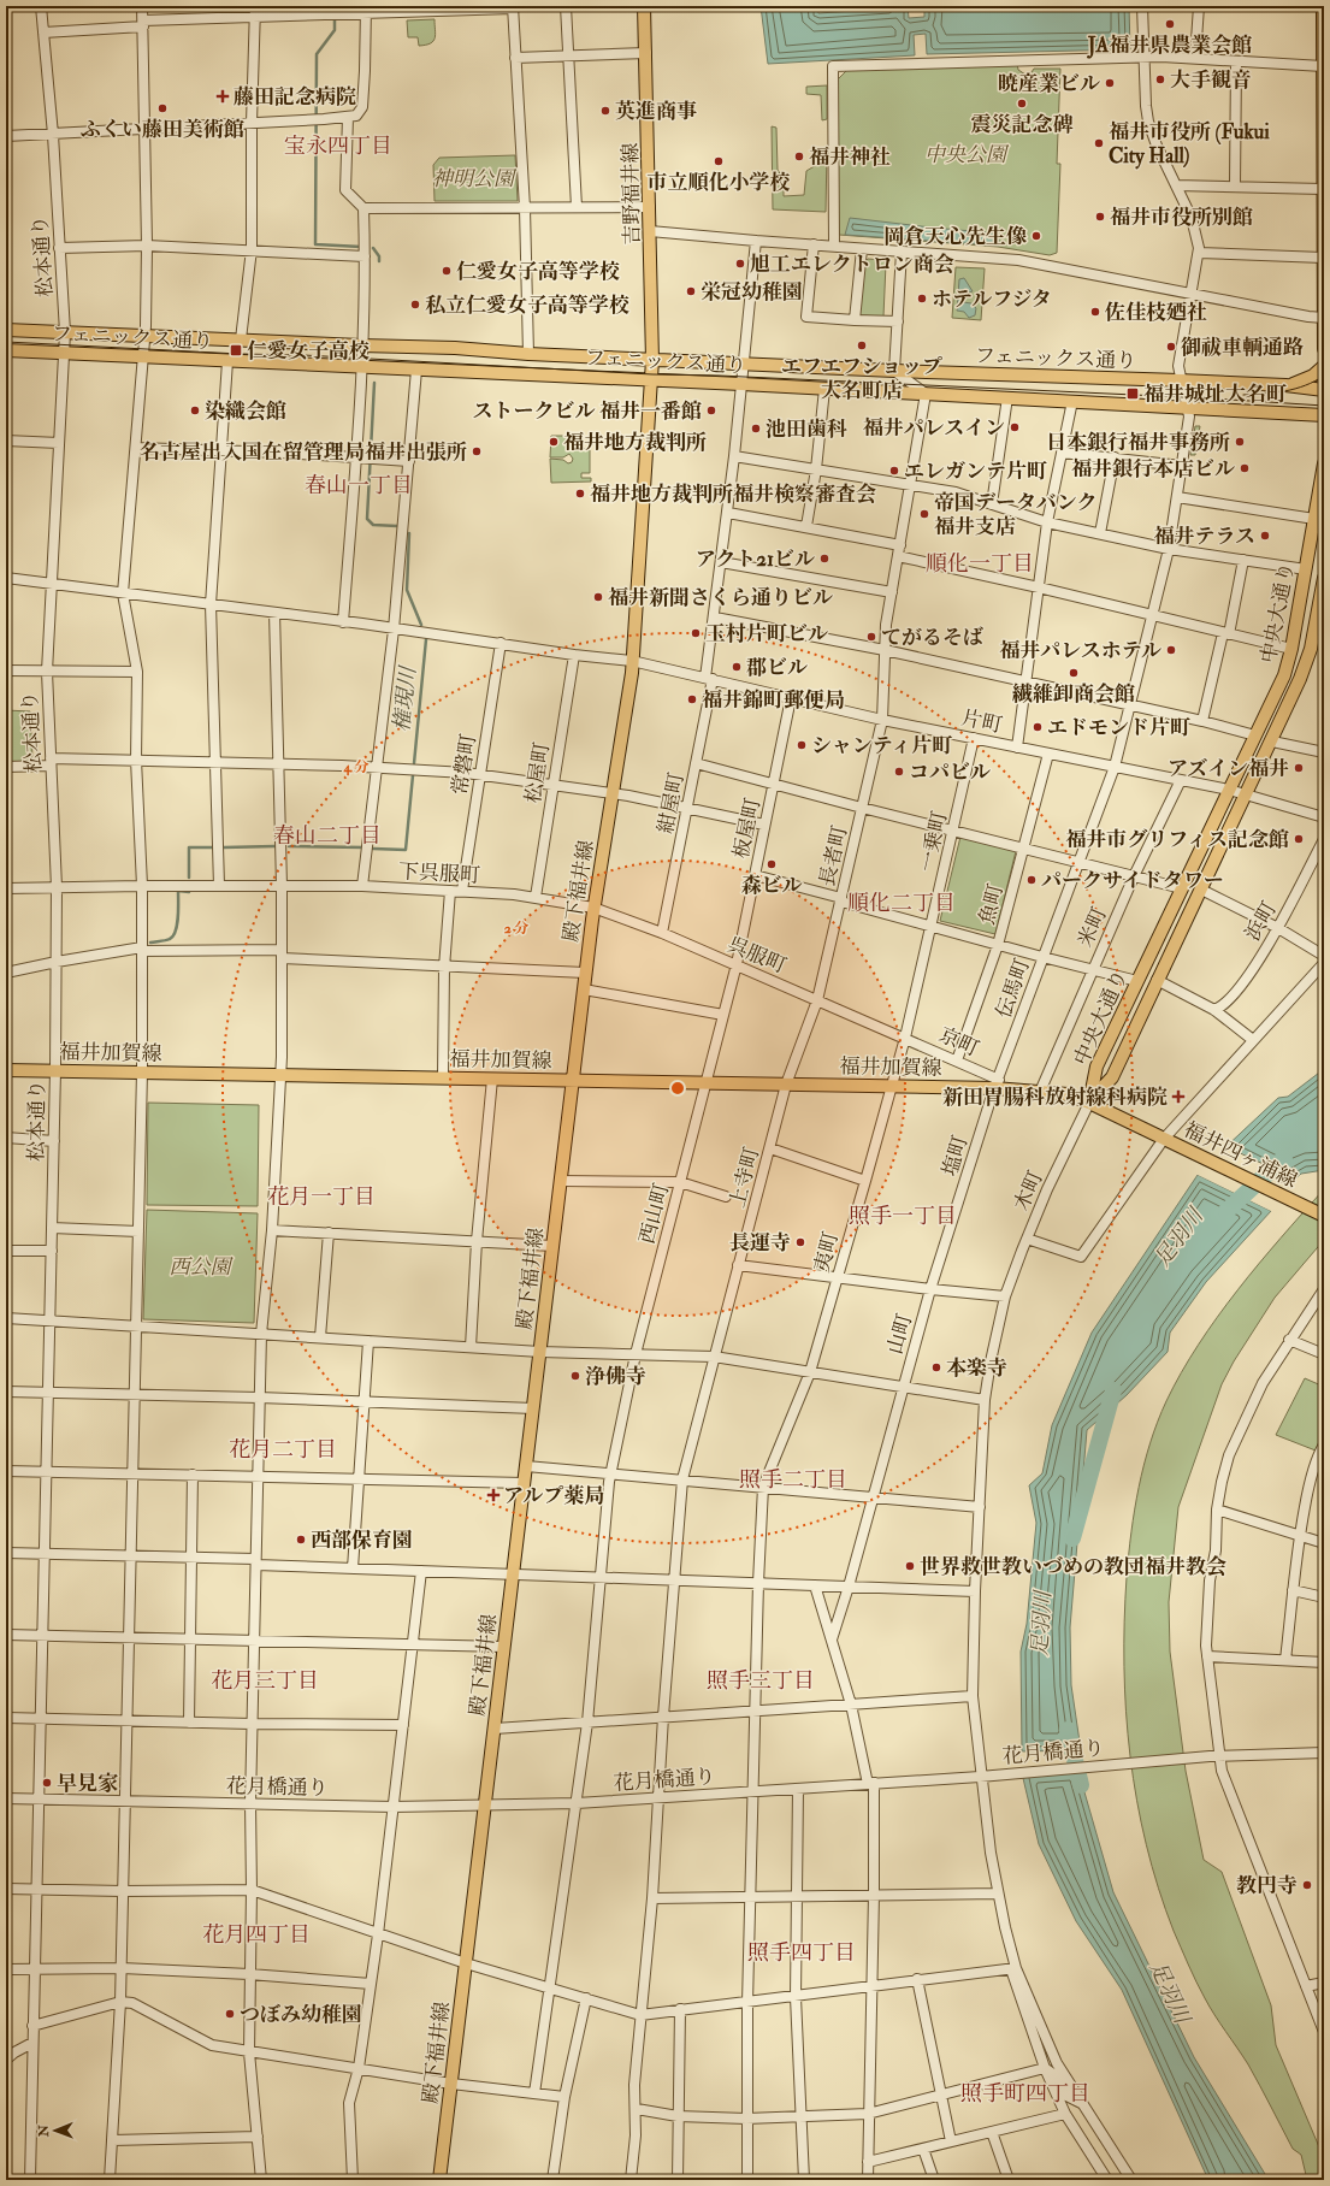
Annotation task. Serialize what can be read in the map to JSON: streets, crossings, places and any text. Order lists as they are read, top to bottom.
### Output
{
  "streets": {
    "main road": [
      "吉野福井線",
      "フェニックス通り",
      "中央大通り",
      "殿下福井線",
      "京町",
      "福井加賀線",
      "福井四ヶ浦線"
    ],
    "street": [
      "松本通り",
      "片町",
      "常磐町",
      "松屋町",
      "紺屋町",
      "板屋町",
      "一乗町",
      "長者町",
      "下呉服町",
      "魚町",
      "浜町",
      "米町",
      "呉服町",
      "伝馬町",
      "塩町",
      "上寺町",
      "木町",
      "西山町",
      "夷町",
      "山町",
      "花月橋通り"
    ]
  },
  "crossings": [
    ["吉野福井線", "フェニックス通り"],
    ["吉野福井線", "殿下福井線"],
    ["松本通り", "フェニックス通り"],
    ["松本通り", "片町"],
    ["松本通り", "下呉服町"],
    ["松本通り", "福井加賀線"],
    ["松本通り", "花月橋通り"],
    ["フェニックス通り", "紺屋町"],
    ["フェニックス通り", "長者町"],
    ["フェニックス通り", "殿下福井線"],
    ["フェニックス通り", "伝馬町"],
    ["中央大通り", "片町"],
    ["中央大通り", "京町"],
    ["中央大通り", "福井四ヶ浦線"],
    ["中央大通り", "木町"],
    ["片町", "常磐町"],
    ["片町", "松屋町"],
    ["片町", "紺屋町"],
    ["片町", "板屋町"],
    ["片町", "一乗町"],
    ["片町", "長者町"],
    ["片町", "殿下福井線"],
    ["片町", "魚町"],
    ["片町", "米町"],
    ["片町", "伝馬町"],
    ["常磐町", "下呉服町"],
    ["松屋町", "下呉服町"],
    ["松屋町", "呉服町"],
    ["紺屋町", "呉服町"],
    ["板屋町", "呉服町"],
    ["板屋町", "西山町"],
    ["一乗町", "呉服町"],
    ["一乗町", "京町"],
    ["一乗町", "福井加賀線"],
    ["一乗町", "夷町"],
    ["長者町", "呉服町"],
    ["長者町", "上寺町"],
    ["下呉服町", "呉服町"],
    ["殿下福井線", "呉服町"],
    ["殿下福井線", "福井加賀線"],
    ["殿下福井線", "花月橋通り"],
    ["魚町", "京町"],
    ["米町", "京町"],
    ["呉服町", "京町"],
    ["呉服町", "上寺町"],
    ["呉服町", "西山町"],
    ["伝馬町", "京町"],
    ["伝馬町", "福井加賀線"],
    ["伝馬町", "塩町"],
    ["京町", "福井加賀線"],
    ["京町", "福井四ヶ浦線"],
    ["京町", "塩町"],
    ["京町", "木町"],
    ["福井加賀線", "塩町"],
    ["福井加賀線", "上寺町"],
    ["福井加賀線", "西山町"],
    ["福井加賀線", "夷町"],
    ["福井四ヶ浦線", "木町"],
    ["塩町", "山町"],
    ["上寺町", "花月橋通り"],
    ["木町", "花月橋通り"],
    ["西山町", "花月橋通り"],
    ["夷町", "花月橋通り"]
  ],
  "districts": [
    "宝永四丁目",
    "春山一丁目",
    "順化一丁目",
    "春山二丁目",
    "順化二丁目",
    "花月一丁目",
    "照手一丁目",
    "花月二丁目",
    "照手二丁目",
    "花月三丁目",
    "照手三丁目",
    "花月四丁目",
    "照手四丁目",
    "照手町四丁目"
  ],
  "water": ["権現川", "足羽川"],
  "parks": ["中央公園", "神明公園", "西公園"],
  "places": {
    "other": [
      "JA福井県農業会館",
      "大手観音",
      "暁産業ビル",
      "震災記念碑",
      "ふくい藤田美術館",
      "英進商事",
      "福井市役所 (Fukui City Hall)",
      "福井神社",
      "市立順化小学校",
      "福井市役所別館",
      "岡倉天心先生像",
      "旭工エレクトロン商会",
      "仁愛女子高等学校",
      "栄冠幼稚園",
      "ホテルフジタ",
      "私立仁愛女子高等学校",
      "佐佳枝廼社",
      "エフエフショップ 大名町店",
      "御祓車輌通路",
      "染織会館",
      "ストークビル 福井一番館",
      "福井パレスイン",
      "池田歯科",
      "福井地方裁判所",
      "日本銀行福井事務所",
      "名古屋出入国在留管理局福井出張所",
      "福井銀行本店ビル",
      "エレガンテ片町",
      "福井地方裁判所福井検察審査会",
      "帝国データバンク 福井支店",
      "福井テラス",
      "アクト21ビル",
      "福井新聞さくら通りビル",
      "玉村片町ビル",
      "てがるそば",
      "福井パレスホテル",
      "郡ビル",
      "繊維卸商会館",
      "福井錦町郵便局",
      "エドモンド片町",
      "シャンティ片町",
      "アズイン福井",
      "コパビル",
      "福井市グリフィス記念館",
      "森ビル",
      "パークサイドタワー",
      "長運寺",
      "本楽寺",
      "浄佛寺",
      "西部保育園",
      "世界救世教いづめの教団福井教会",
      "早見家",
      "教円寺",
      "つぼみ幼稚園"
    ],
    "health": ["藤田記念病院", "新田胃腸科放射線科病院", "アルプ薬局"],
    "transit": ["仁愛女子高校", "福井城址大名町"]
  },
  "north": "left",
  "rings": ["4 分", "2 分"]
}
